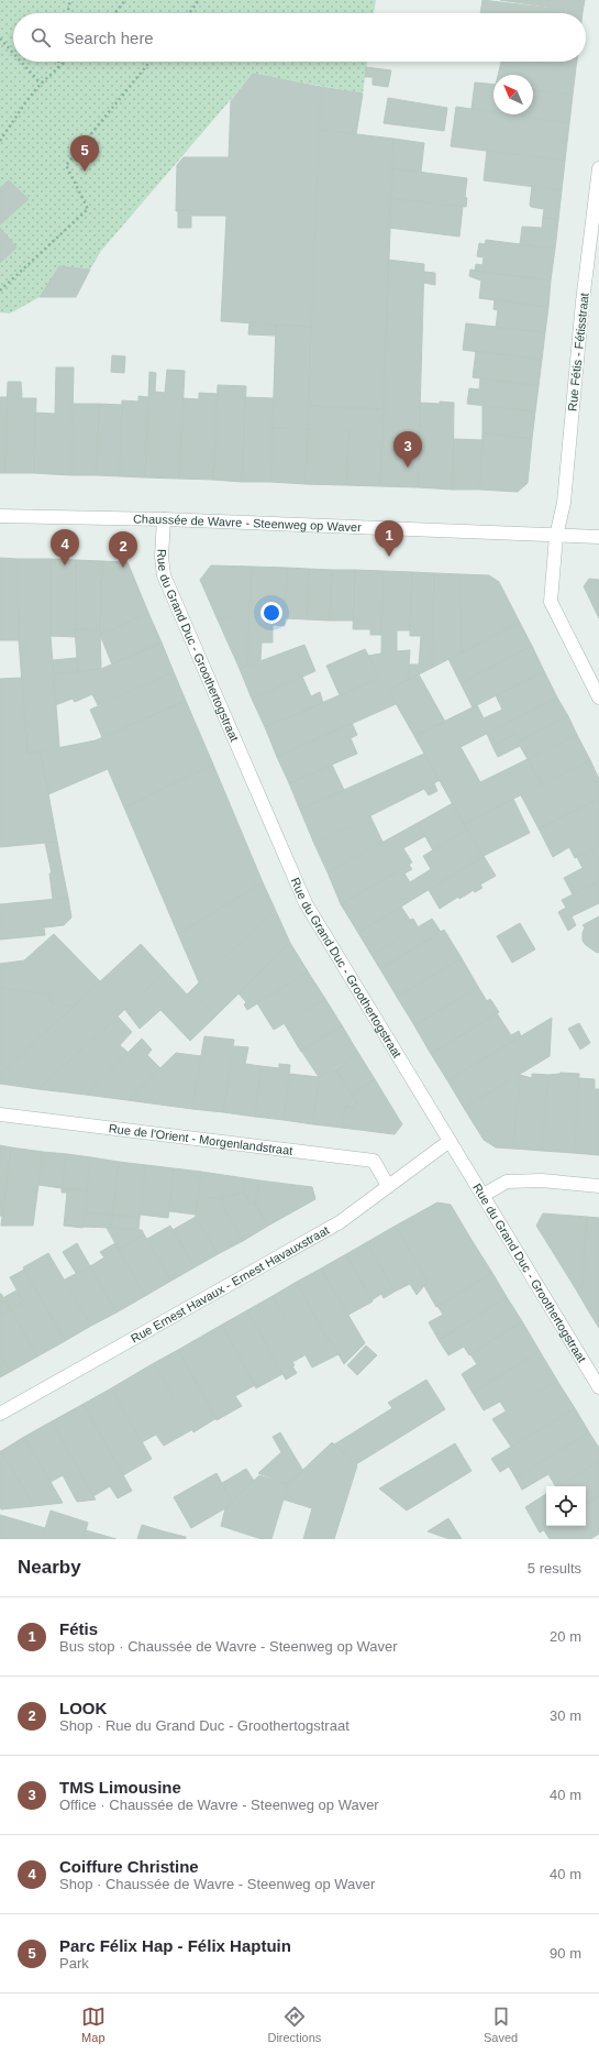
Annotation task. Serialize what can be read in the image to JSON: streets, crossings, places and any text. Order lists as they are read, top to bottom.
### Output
{
  "streets": {
    "street": [
      "Rue Fétis - Fétisstraat",
      "Chaussée de Wavre - Steenweg op Waver",
      "Rue du Grand Duc - Groothertogstraat",
      "Rue de l'Orient - Morgenlandstraat",
      "Rue Ernest Havaux - Ernest Havauxstraat"
    ]
  },
  "crossings": [
    ["Rue Fétis - Fétisstraat", "Chaussée de Wavre - Steenweg op Waver"],
    ["Chaussée de Wavre - Steenweg op Waver", "Rue du Grand Duc - Groothertogstraat"],
    ["Rue du Grand Duc - Groothertogstraat", "Rue Ernest Havaux - Ernest Havauxstraat"],
    ["Rue de l'Orient - Morgenlandstraat", "Rue Ernest Havaux - Ernest Havauxstraat"]
  ],
  "north": "top left",
  "page": {
    "search": "Search here",
    "pins": [
      "5",
      "3",
      "1",
      "4",
      "2"
    ],
    "heading": ["Nearby", "5 results"],
    "list": [
      {
        "mark": "1",
        "name": "Fétis",
        "note": "Bus stop · Chaussée de Wavre - Steenweg op Waver",
        "value": "20 m"
      },
      {
        "mark": "2",
        "name": "LOOK",
        "note": "Shop · Rue du Grand Duc - Groothertogstraat",
        "value": "30 m"
      },
      {
        "mark": "3",
        "name": "TMS Limousine",
        "note": "Office · Chaussée de Wavre - Steenweg op Waver",
        "value": "40 m"
      },
      {
        "mark": "4",
        "name": "Coiffure Christine",
        "note": "Shop · Chaussée de Wavre - Steenweg op Waver",
        "value": "40 m"
      },
      {
        "mark": "5",
        "name": "Parc Félix Hap - Félix Haptuin",
        "note": "Park",
        "value": "90 m"
      }
    ],
    "nav": ["Map", "Directions", "Saved"]
  }
}
